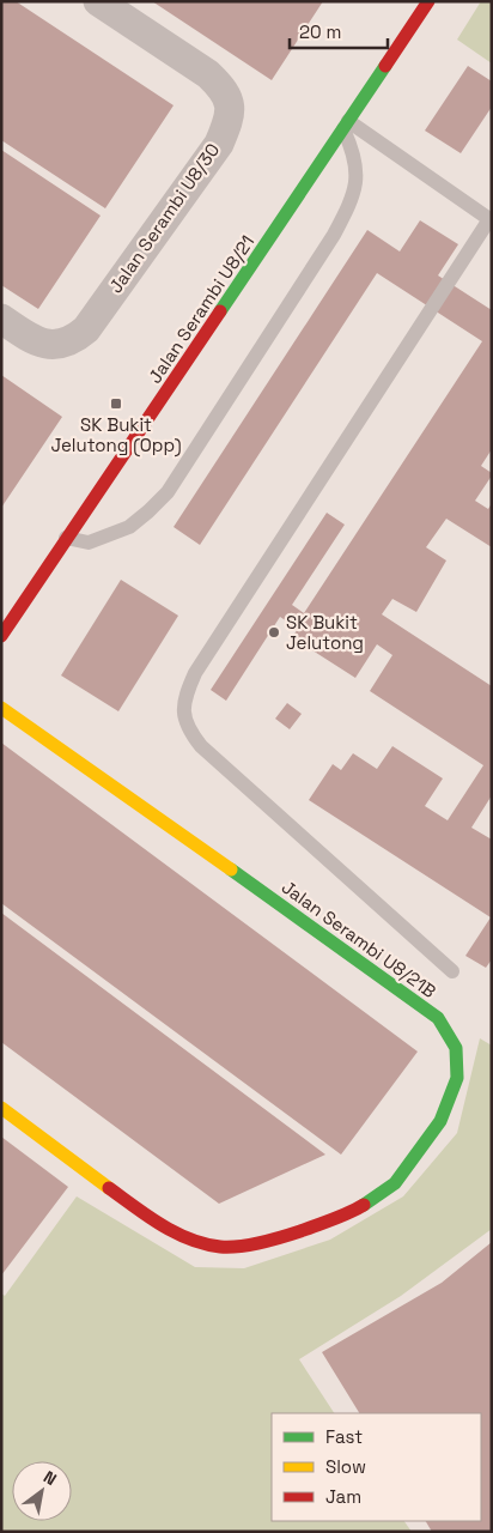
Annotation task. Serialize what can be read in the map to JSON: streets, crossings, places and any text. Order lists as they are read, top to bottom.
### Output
{
  "streets": {
    "street": ["Jalan Serambi U8/30", "Jalan Serambi U8/21", "Jalan Serambi U8/21B"]
  },
  "places": {
    "transit": ["SK Bukit Jelutong (Opp)"],
    "other": ["SK Bukit Jelutong"]
  },
  "legend": ["Fast", "Slow", "Jam"],
  "scale_bar": "20 m",
  "north": "top right"
}
